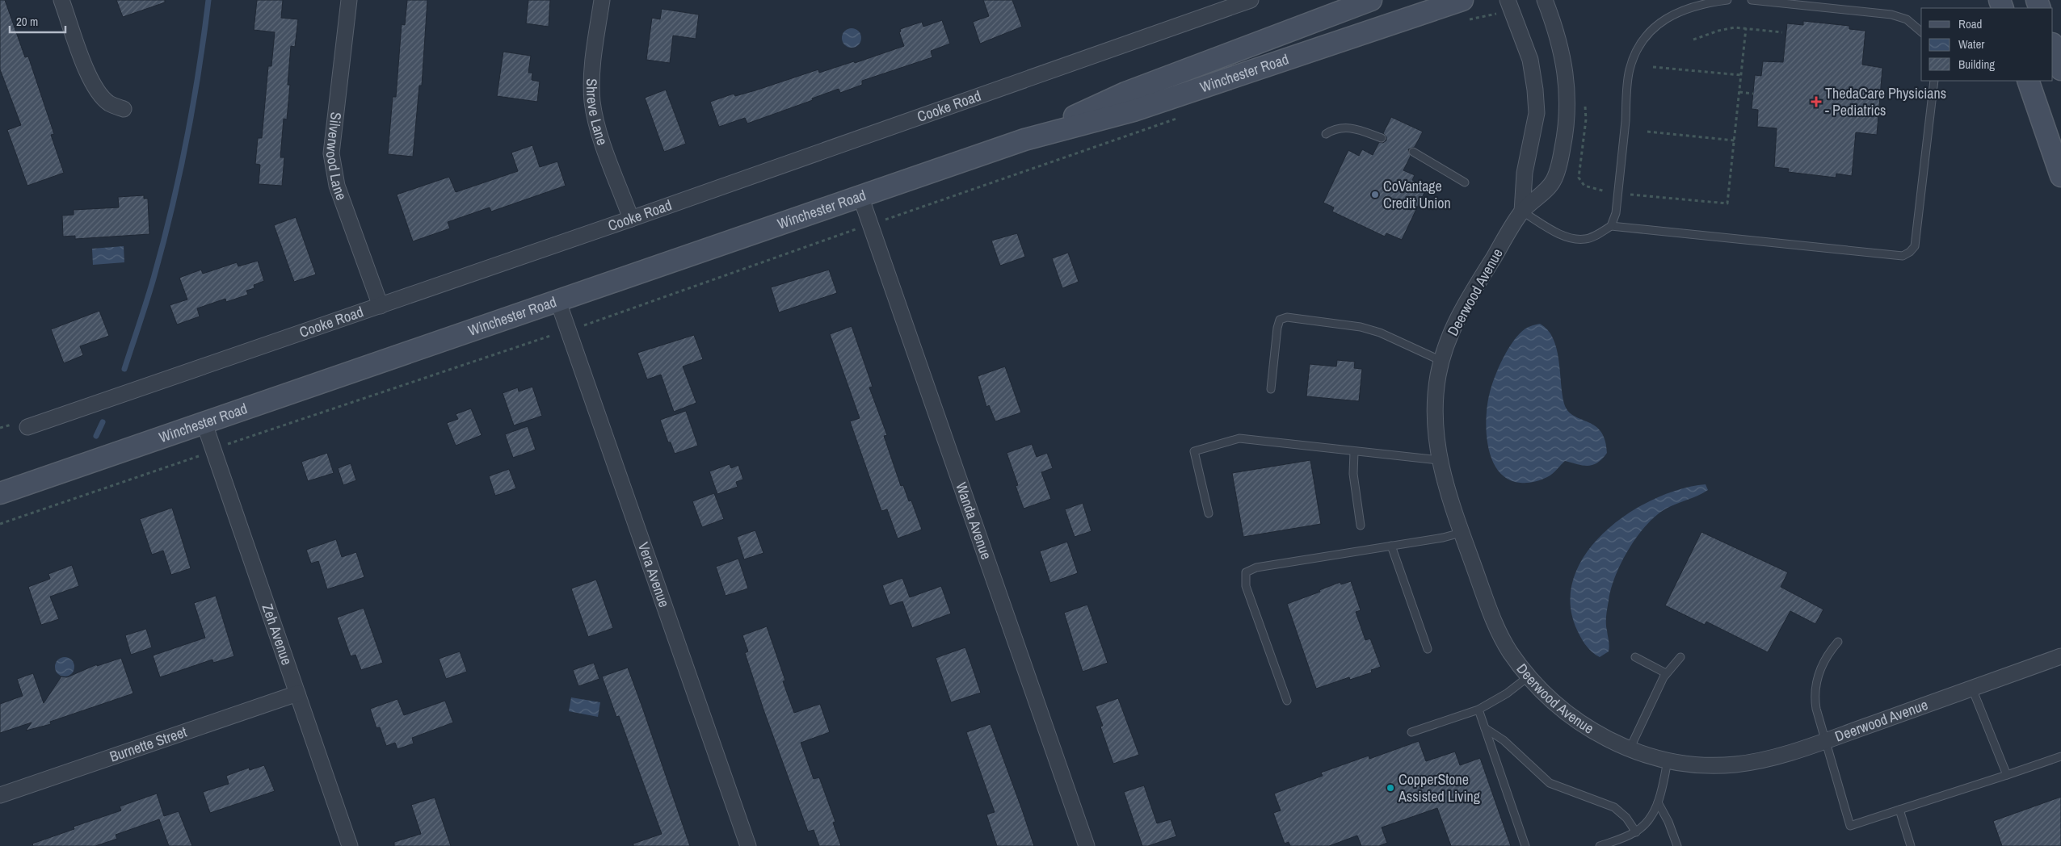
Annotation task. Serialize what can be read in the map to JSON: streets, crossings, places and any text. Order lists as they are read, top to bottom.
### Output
{
  "streets": {
    "main road": ["Winchester Road"],
    "street": [
      "Cooke Road",
      "Shreve Lane",
      "Silverwood Lane",
      "Deerwood Avenue",
      "Wanda Avenue",
      "Vera Avenue",
      "Zeh Avenue",
      "Burnette Street"
    ]
  },
  "crossings": [
    ["Winchester Road", "Wanda Avenue"],
    ["Winchester Road", "Vera Avenue"],
    ["Winchester Road", "Zeh Avenue"],
    ["Cooke Road", "Shreve Lane"],
    ["Cooke Road", "Silverwood Lane"],
    ["Zeh Avenue", "Burnette Street"]
  ],
  "places": {
    "health": ["ThedaCare Physicians - Pediatrics"],
    "other": ["CoVantage Credit Union", "CopperStone Assisted Living"]
  },
  "legend": ["Road", "Water", "Building"],
  "scale_bar": "20 m"
}
